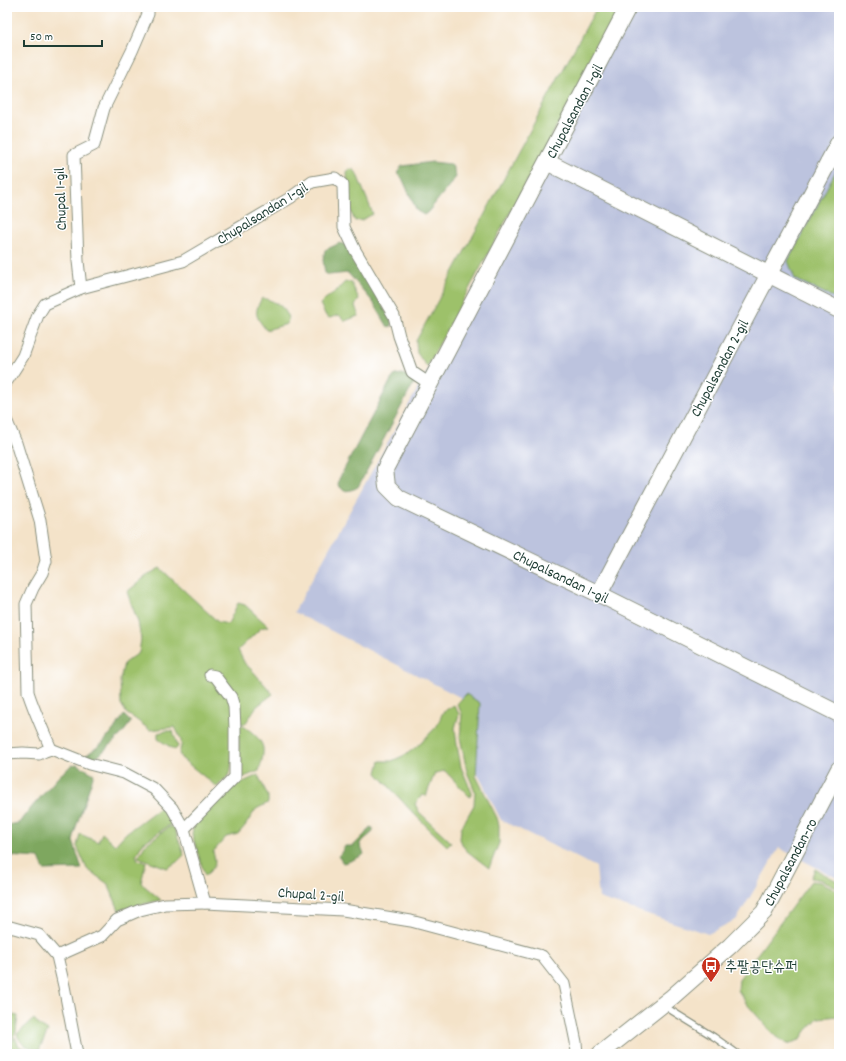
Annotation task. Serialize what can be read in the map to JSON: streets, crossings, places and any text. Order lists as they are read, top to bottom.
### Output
{
  "streets": {
    "street": [
      "Chupalsandan 1-gil",
      "Chupal 1-gil",
      "Chupalsandan 2-gil",
      "Chupalsandan-ro",
      "Chupal 2-gil"
    ]
  },
  "crossings": [
    ["Chupalsandan 1-gil", "Chupal 1-gil"],
    ["Chupalsandan 1-gil", "Chupalsandan 2-gil"]
  ],
  "places": {
    "bus stop": ["추팔공단슈퍼"]
  },
  "scale_bar": "50 m"
}
